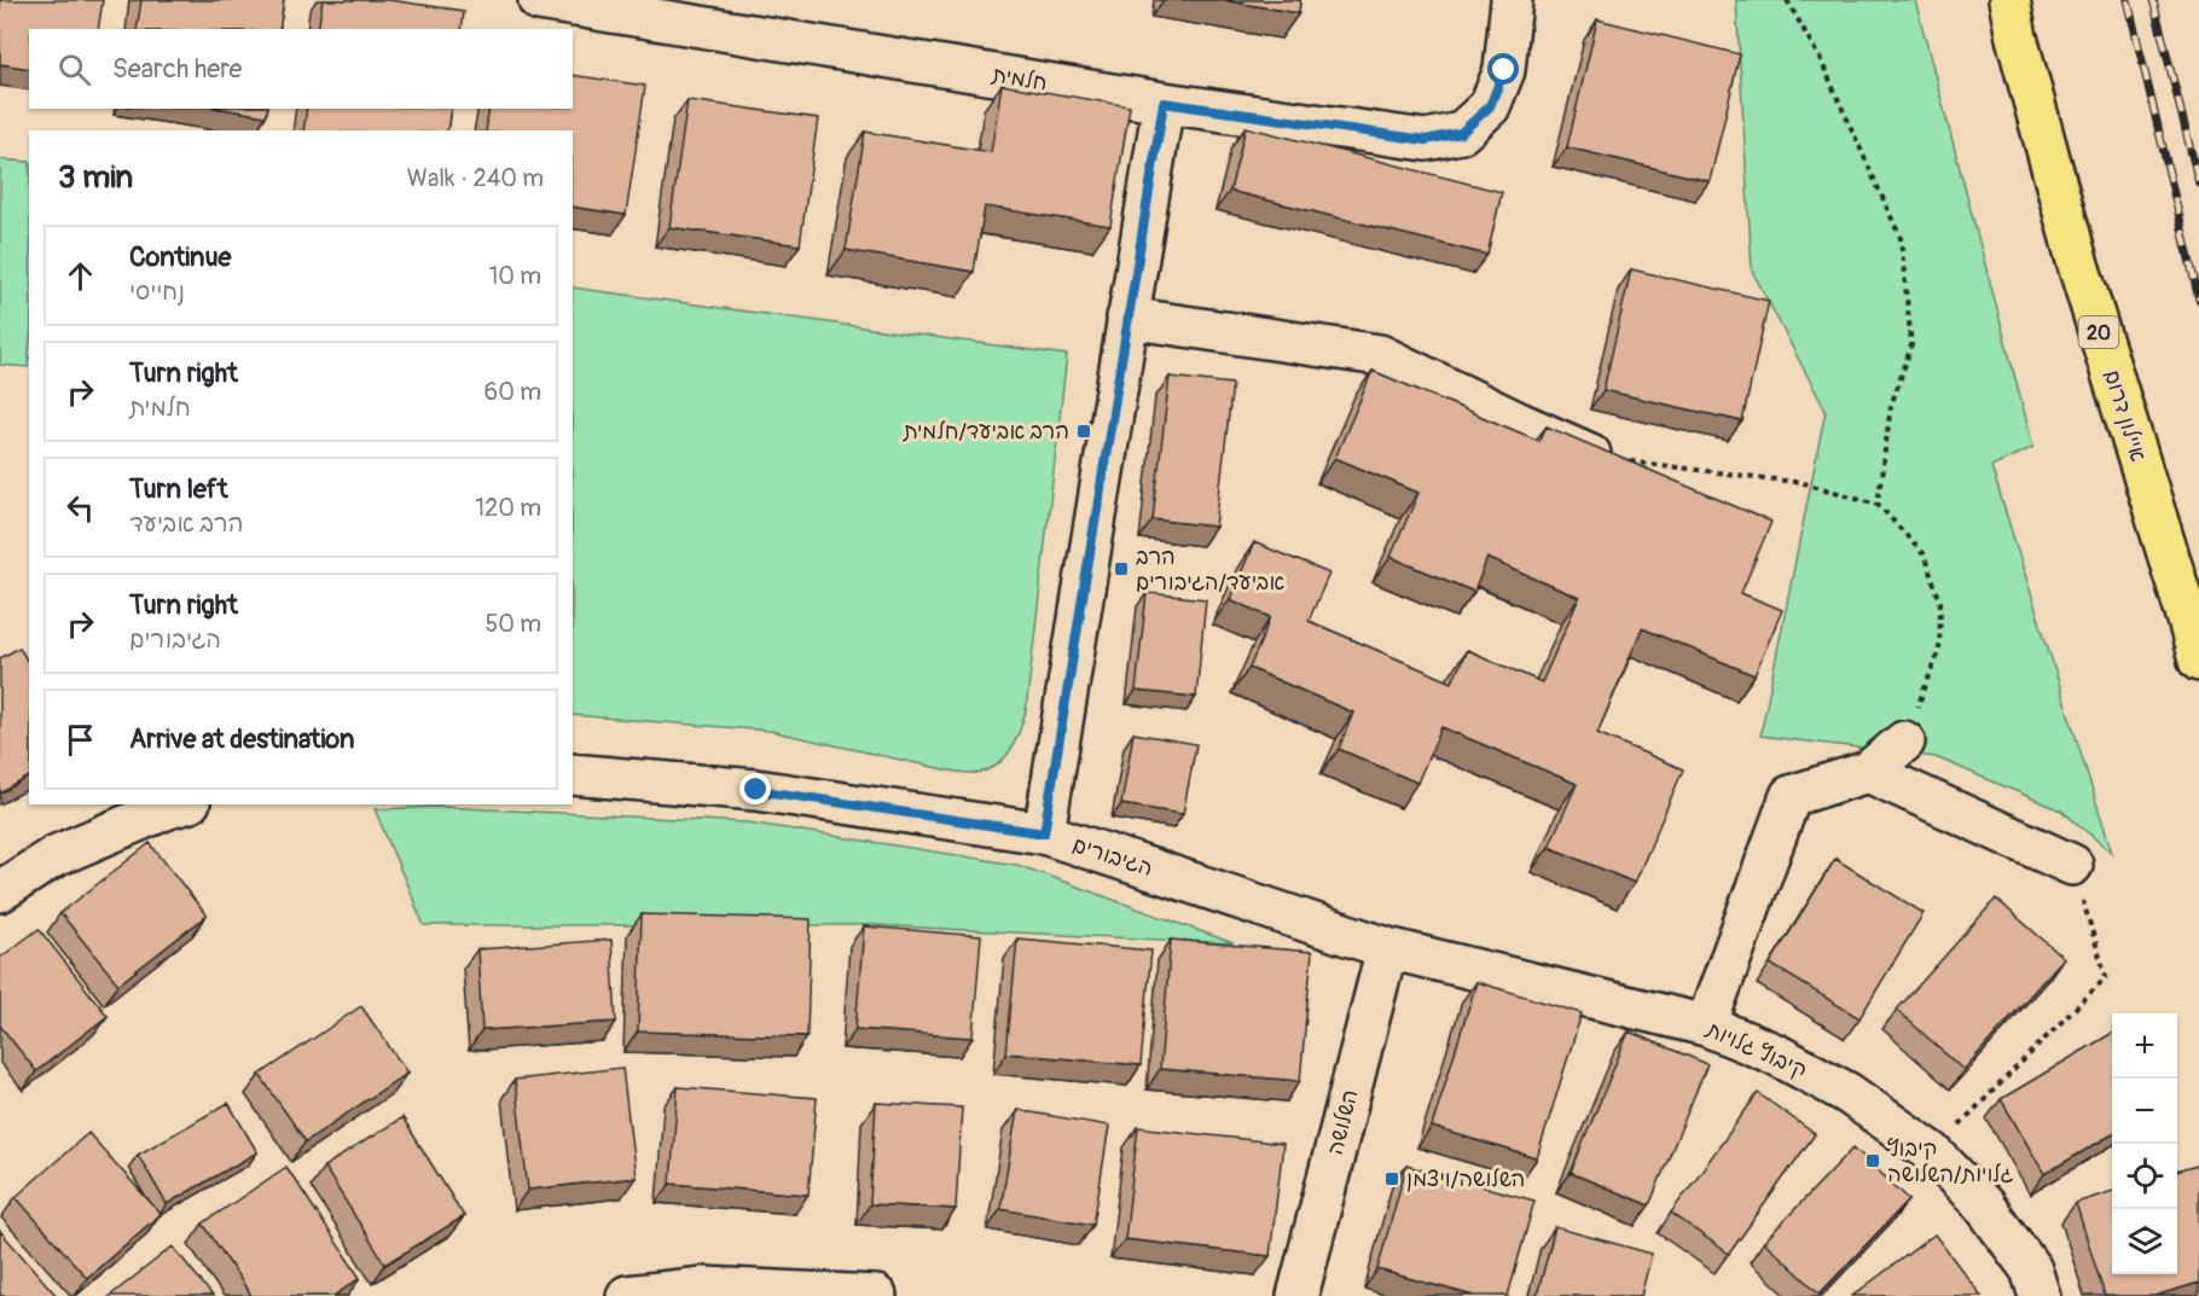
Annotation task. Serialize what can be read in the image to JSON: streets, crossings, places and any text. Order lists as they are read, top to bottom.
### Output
{
  "streets": {
    "highway": ["20", "איילון דרום"],
    "street": [
      "חלמית",
      "הגיבורים",
      "קיבוץ גלויות",
      "השלושה"
    ]
  },
  "crossings": [
    ["הגיבורים", "קיבוץ גלויות"],
    ["הגיבורים", "השלושה"],
    ["קיבוץ גלויות", "השלושה"]
  ],
  "places": {
    "transit": [
      "הרב אביעד/חלמית",
      "הרב אביעד/הגיבורים",
      "קיבוץ גלויות/השלושה",
      "השלושה/ויצמן"
    ]
  },
  "page": {
    "search": "Search here",
    "heading": ["3 min", "Walk · 240 m"],
    "list": [
      ["Continue", "נחייסי", "10 m"],
      ["Turn right", "חלמית", "60 m"],
      ["Turn left", "הרב אביעד", "120 m"],
      ["Turn right", "הגיבורים", "50 m"],
      "Arrive at destination"
    ],
    "map_buttons": ["+", "−"]
  }
}
